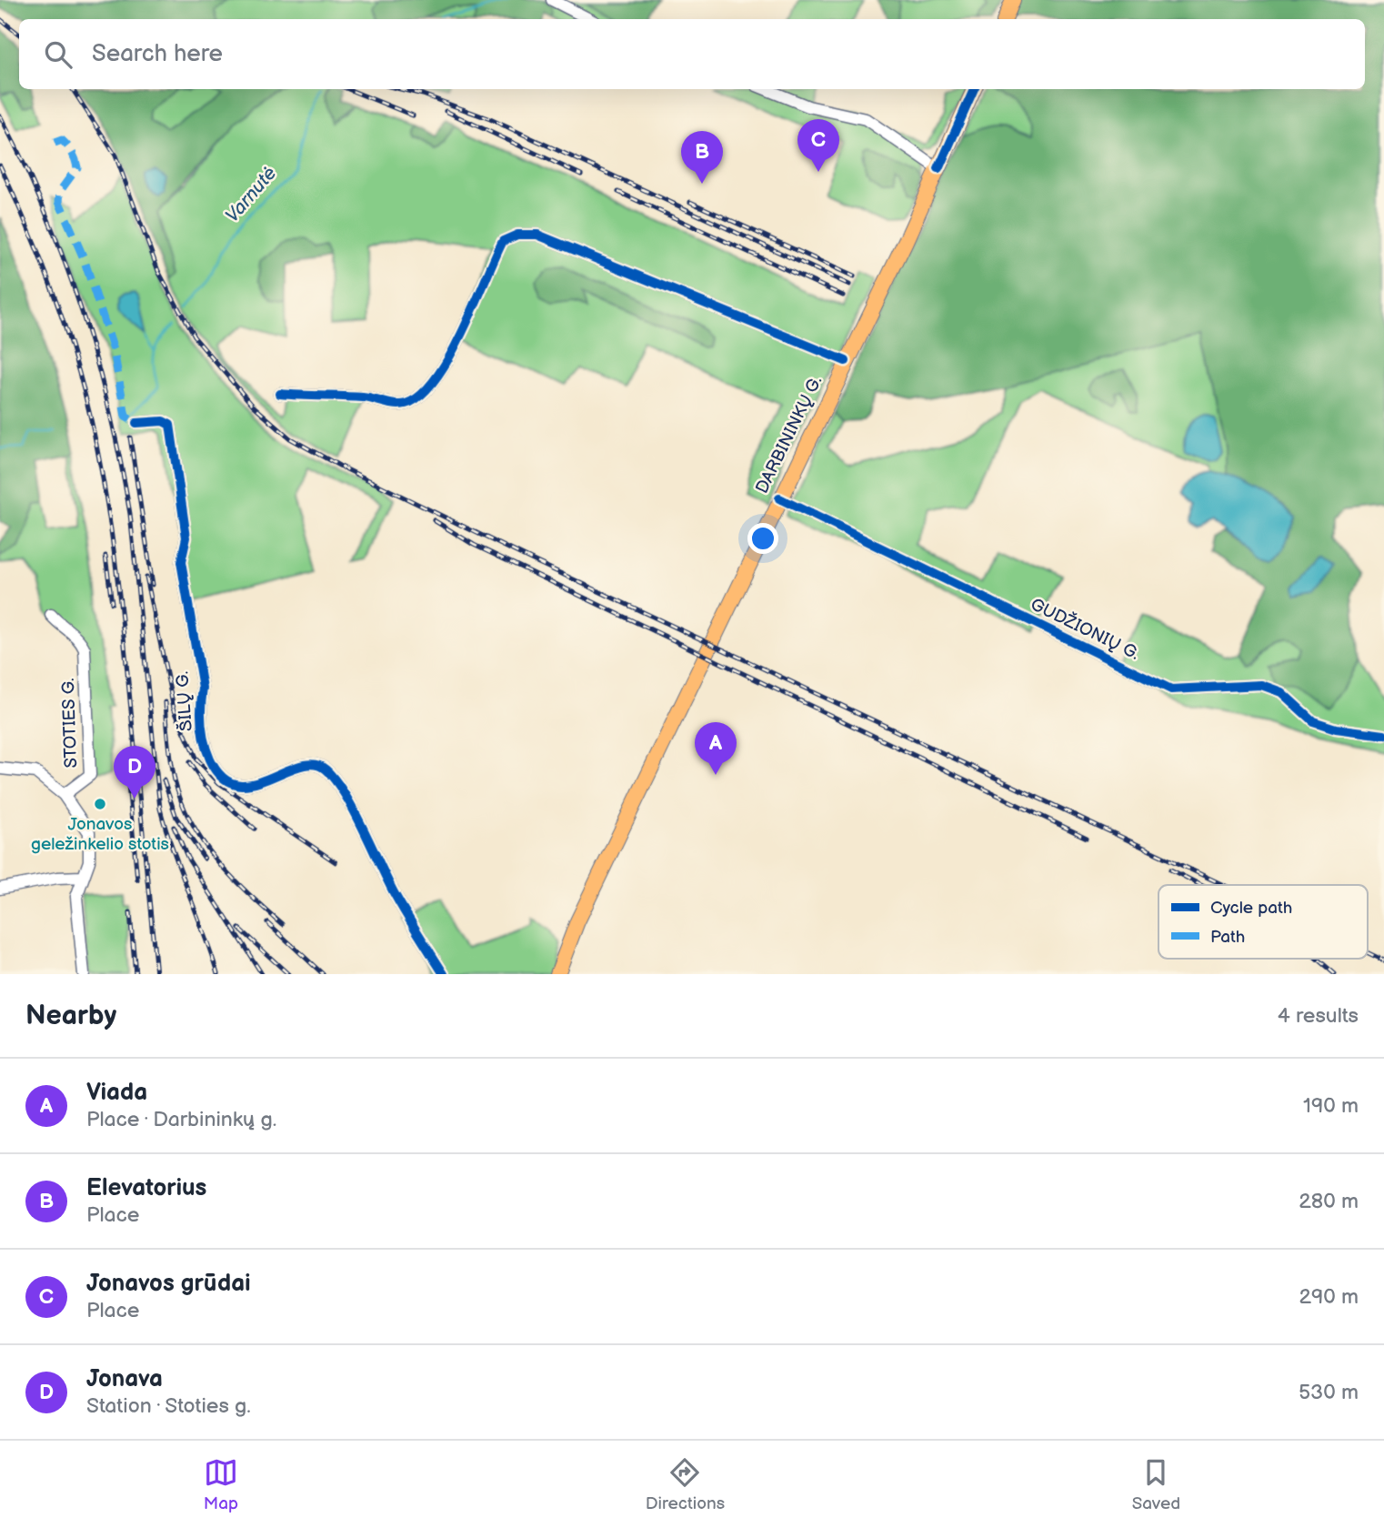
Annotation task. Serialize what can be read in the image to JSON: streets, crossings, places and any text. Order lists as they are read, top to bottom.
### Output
{
  "streets": {
    "main road": ["DARBININKŲ G."],
    "street": ["GUDŽIONIŲ G.", "ŠILŲ G.", "STOTIES G."]
  },
  "crossings": [
    ["DARBININKŲ G.", "GUDŽIONIŲ G."]
  ],
  "water": ["Varnutė"],
  "places": ["Jonavos geležinkelio stotis"],
  "legend": ["Cycle path", "Path"],
  "page": {
    "search": "Search here",
    "pins": [
      "C",
      "B",
      "A",
      "D"
    ],
    "heading": ["Nearby", "4 results"],
    "list": [
      {
        "mark": "A",
        "name": "Viada",
        "note": "Place · Darbininkų g.",
        "value": "190 m"
      },
      {
        "mark": "B",
        "name": "Elevatorius",
        "note": "Place",
        "value": "280 m"
      },
      {
        "mark": "C",
        "name": "Jonavos grūdai",
        "note": "Place",
        "value": "290 m"
      },
      {
        "mark": "D",
        "name": "Jonava",
        "note": "Station · Stoties g.",
        "value": "530 m"
      }
    ],
    "nav": ["Map", "Directions", "Saved"]
  }
}
